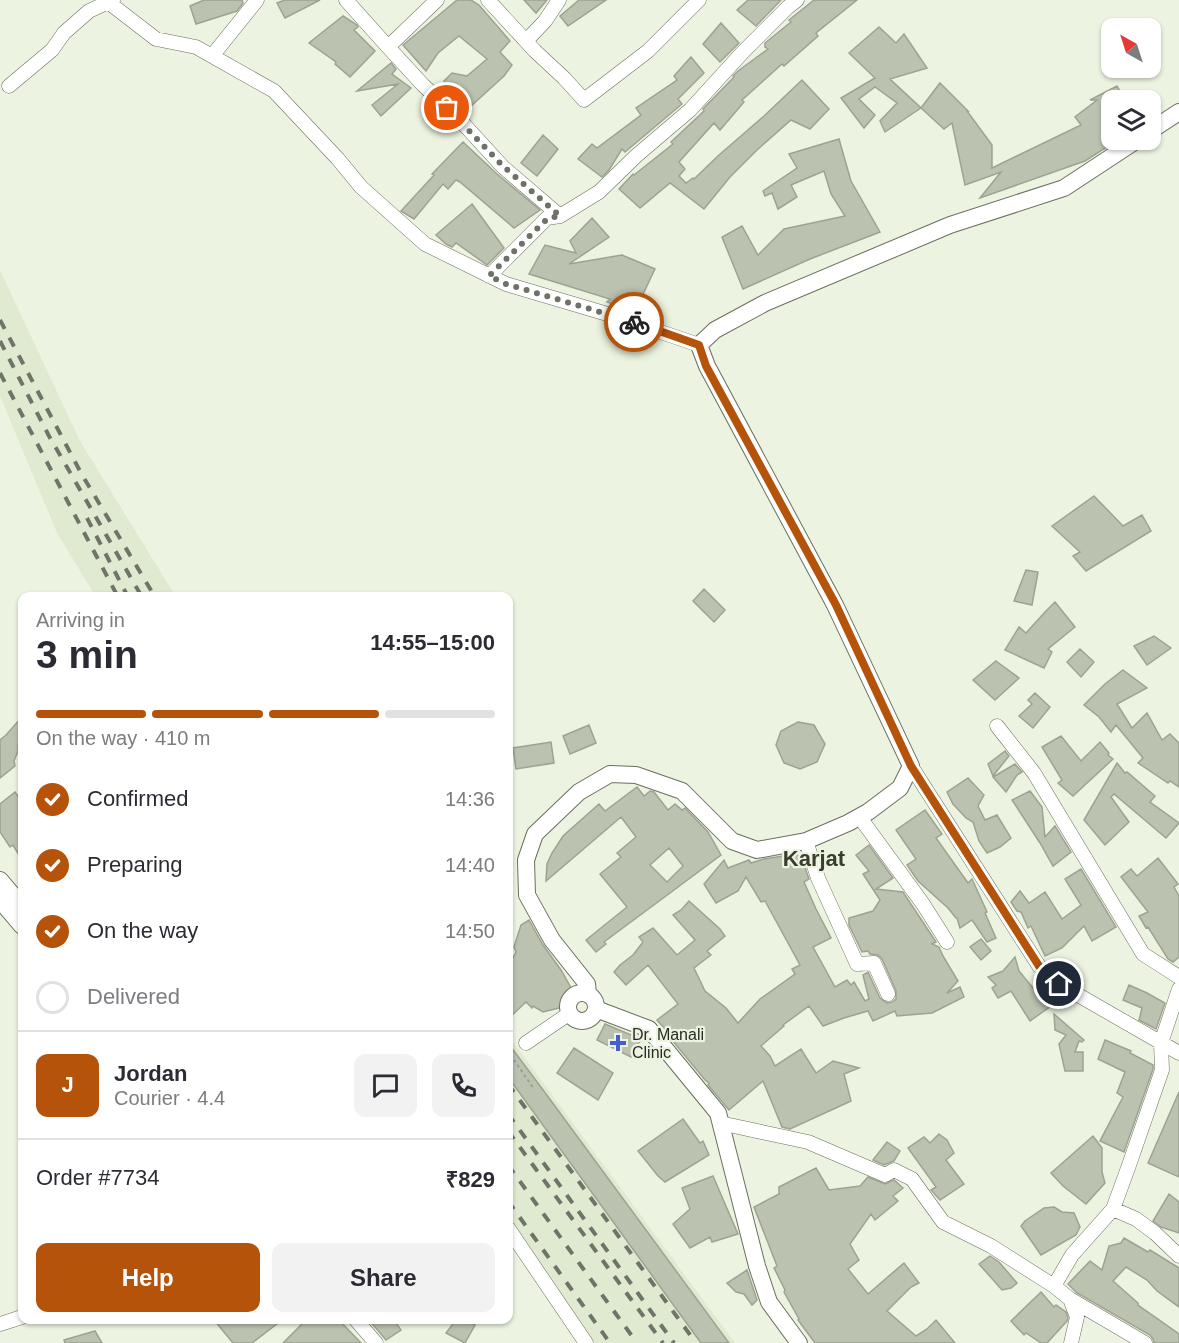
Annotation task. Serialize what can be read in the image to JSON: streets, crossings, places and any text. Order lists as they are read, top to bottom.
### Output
{
  "districts": ["Karjat"],
  "places": {
    "health": ["Dr. Manali Clinic"]
  },
  "north": "top left",
  "page": {
    "heading": ["3 min", "Arriving in", "14:55–15:00"],
    "panel": [
      "Jordan",
      "Courier · 4.4",
      "Order #7734",
      "₹829"
    ],
    "bar": "On the way · 410 m",
    "list": [
      ["Confirmed", "14:36"],
      ["Preparing", "14:40"],
      ["On the way", "14:50"],
      "Delivered"
    ],
    "round": "J",
    "buttons": ["Help", "Share"]
  }
}
